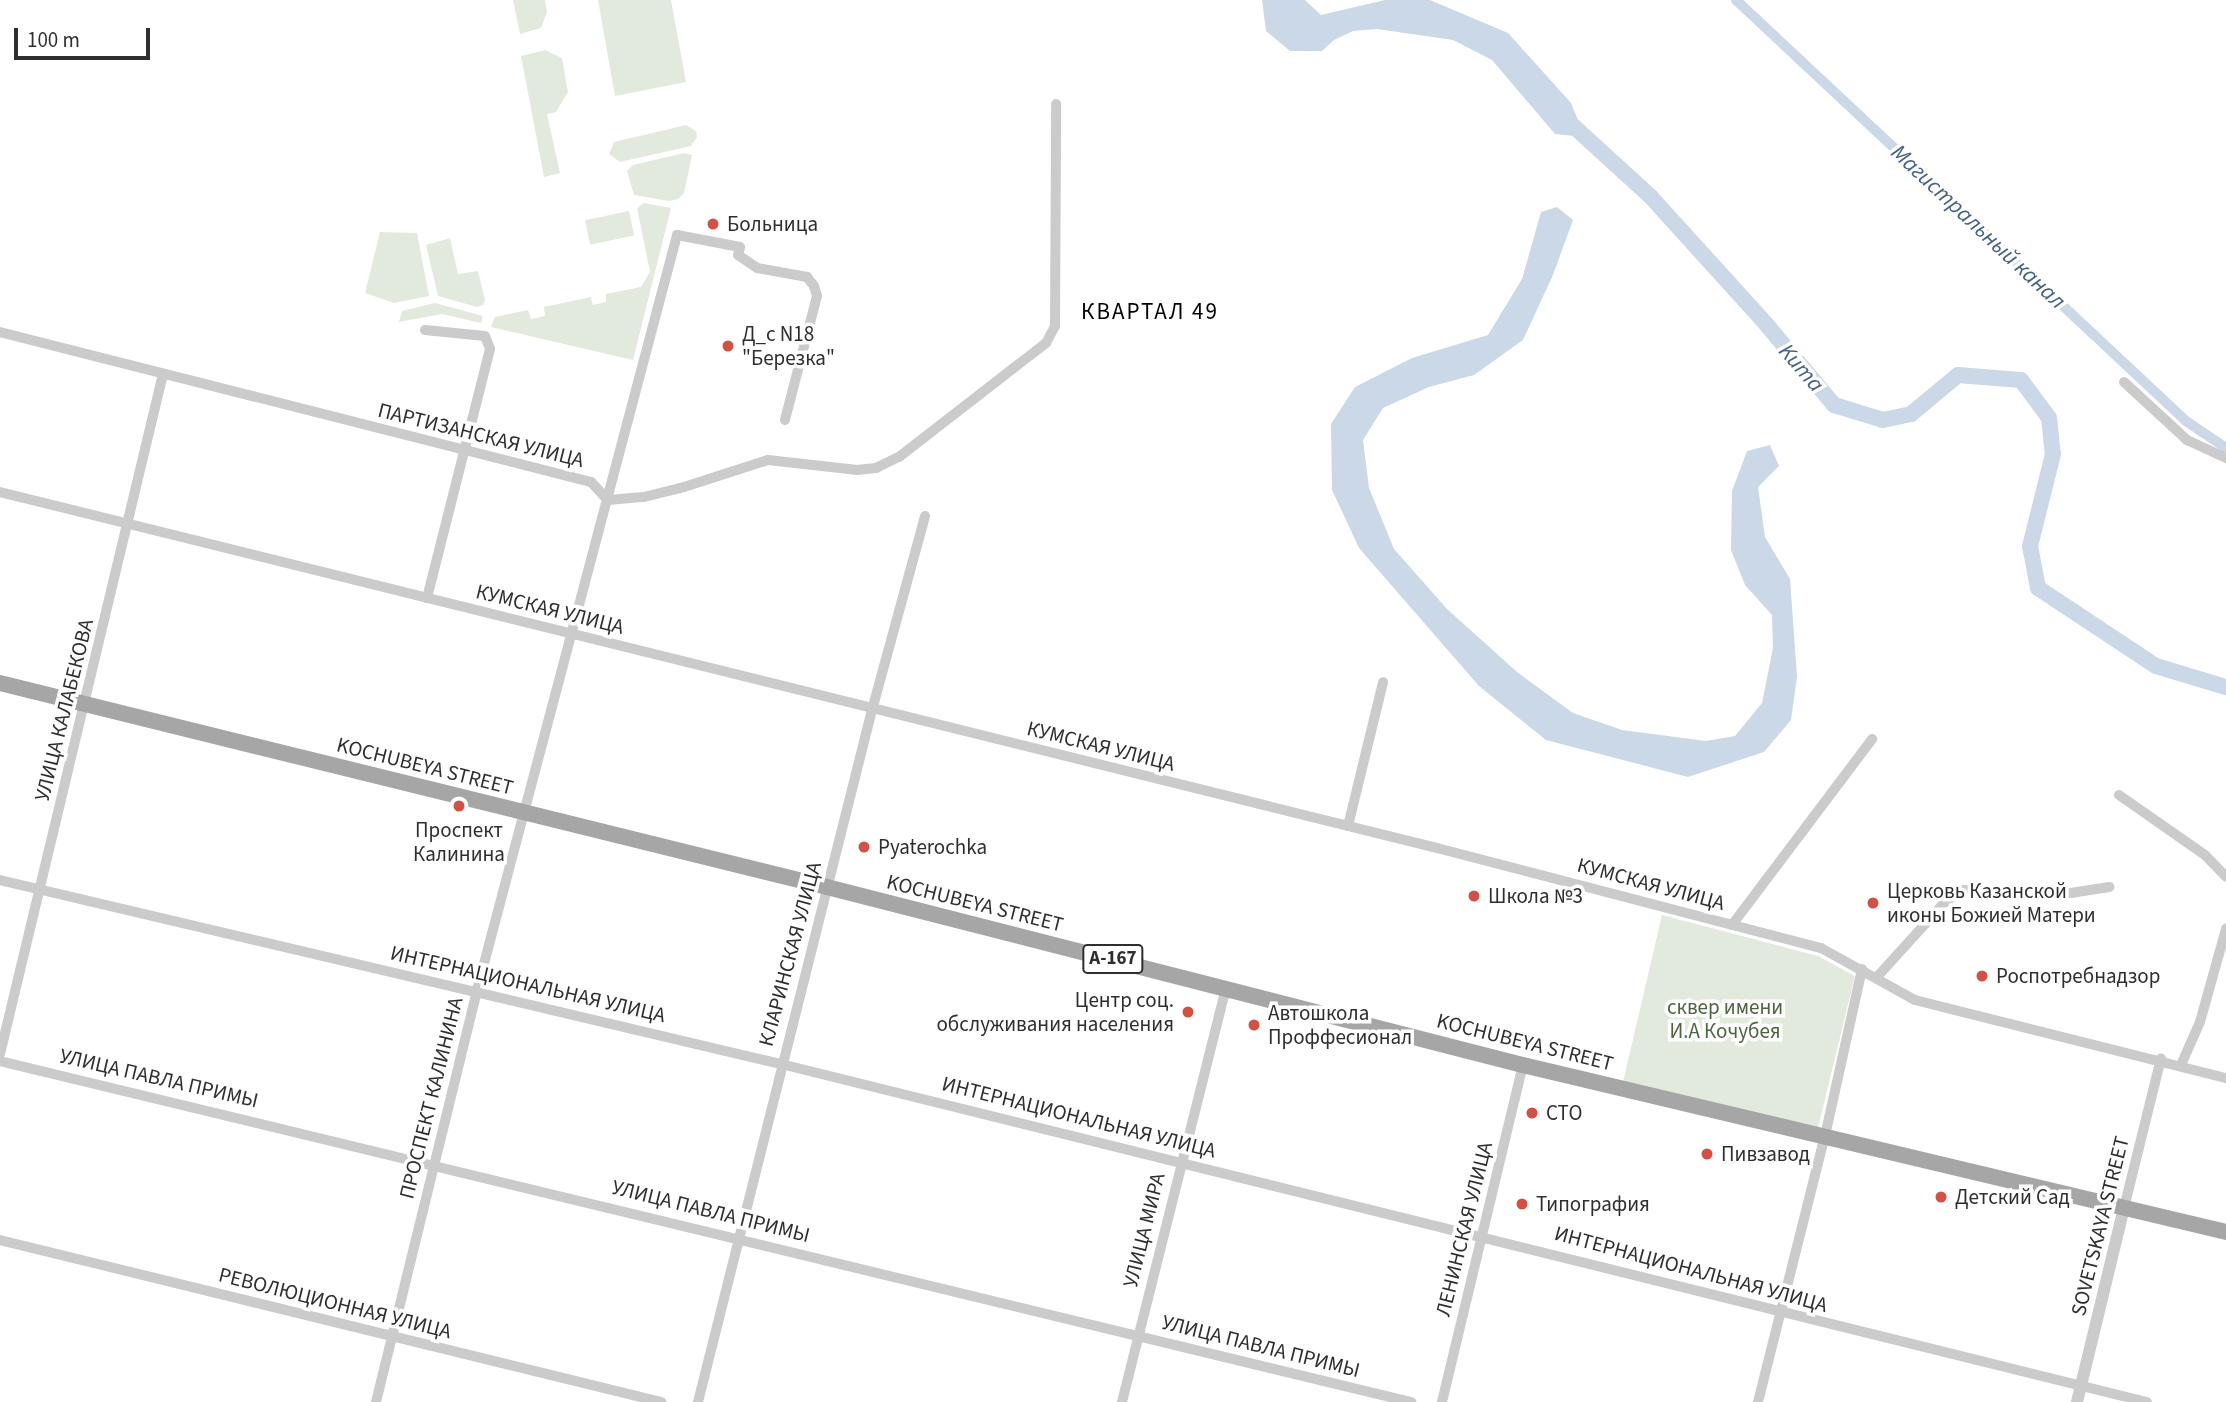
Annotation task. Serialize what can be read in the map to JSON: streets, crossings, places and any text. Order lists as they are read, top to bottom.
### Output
{
  "streets": {
    "main road": ["KOCHUBEYA STREET", "А-167"],
    "street": [
      "ПАРТИЗАНСКАЯ УЛИЦА",
      "КУМСКАЯ УЛИЦА",
      "УЛИЦА КАЛАБЕКОВА",
      "КЛАРИНСКАЯ УЛИЦА",
      "ИНТЕРНАЦИОНАЛЬНАЯ УЛИЦА",
      "УЛИЦА ПАВЛА ПРИМЫ",
      "ПРОСПЕКТ КАЛИНИНА",
      "SOVETSKAYA STREET",
      "ЛЕНИНСКАЯ УЛИЦА",
      "УЛИЦА МИРА",
      "РЕВОЛЮЦИОННАЯ УЛИЦА"
    ]
  },
  "crossings": [
    ["ПАРТИЗАНСКАЯ УЛИЦА", "УЛИЦА КАЛАБЕКОВА"],
    ["ПАРТИЗАНСКАЯ УЛИЦА", "ПРОСПЕКТ КАЛИНИНА"],
    ["КУМСКАЯ УЛИЦА", "УЛИЦА КАЛАБЕКОВА"],
    ["КУМСКАЯ УЛИЦА", "КЛАРИНСКАЯ УЛИЦА"],
    ["КУМСКАЯ УЛИЦА", "ПРОСПЕКТ КАЛИНИНА"],
    ["КУМСКАЯ УЛИЦА", "SOVETSKAYA STREET"],
    ["УЛИЦА КАЛАБЕКОВА", "KOCHUBEYA STREET"],
    ["УЛИЦА КАЛАБЕКОВА", "ИНТЕРНАЦИОНАЛЬНАЯ УЛИЦА"],
    ["KOCHUBEYA STREET", "КЛАРИНСКАЯ УЛИЦА"],
    ["KOCHUBEYA STREET", "ПРОСПЕКТ КАЛИНИНА"],
    ["KOCHUBEYA STREET", "SOVETSKAYA STREET"],
    ["KOCHUBEYA STREET", "ЛЕНИНСКАЯ УЛИЦА"],
    ["KOCHUBEYA STREET", "УЛИЦА МИРА"],
    ["КЛАРИНСКАЯ УЛИЦА", "ИНТЕРНАЦИОНАЛЬНАЯ УЛИЦА"],
    ["КЛАРИНСКАЯ УЛИЦА", "УЛИЦА ПАВЛА ПРИМЫ"],
    ["ИНТЕРНАЦИОНАЛЬНАЯ УЛИЦА", "ПРОСПЕКТ КАЛИНИНА"],
    ["ИНТЕРНАЦИОНАЛЬНАЯ УЛИЦА", "SOVETSKAYA STREET"],
    ["ИНТЕРНАЦИОНАЛЬНАЯ УЛИЦА", "ЛЕНИНСКАЯ УЛИЦА"],
    ["ИНТЕРНАЦИОНАЛЬНАЯ УЛИЦА", "УЛИЦА МИРА"],
    ["УЛИЦА ПАВЛА ПРИМЫ", "ПРОСПЕКТ КАЛИНИНА"],
    ["УЛИЦА ПАВЛА ПРИМЫ", "УЛИЦА МИРА"],
    ["ПРОСПЕКТ КАЛИНИНА", "РЕВОЛЮЦИОННАЯ УЛИЦА"]
  ],
  "districts": ["КВАРТАЛ 49"],
  "water": ["Магистральный канал", "Kuma"],
  "parks": ["сквер имени И.А Кочубея"],
  "places": [
    "Больница",
    "Д_с N18 \"Березка\"",
    "Проспект Калинина",
    "Pyaterochka",
    "Школа №3",
    "Церковь Казанской иконы Божией Матери",
    "Роспотребнадзор",
    "Центр соц. обслуживания населения",
    "Автошкола Проффесионал",
    "СТО",
    "Пивзавод",
    "Детский Сад",
    "Типография"
  ],
  "scale_bar": "100 m"
}
